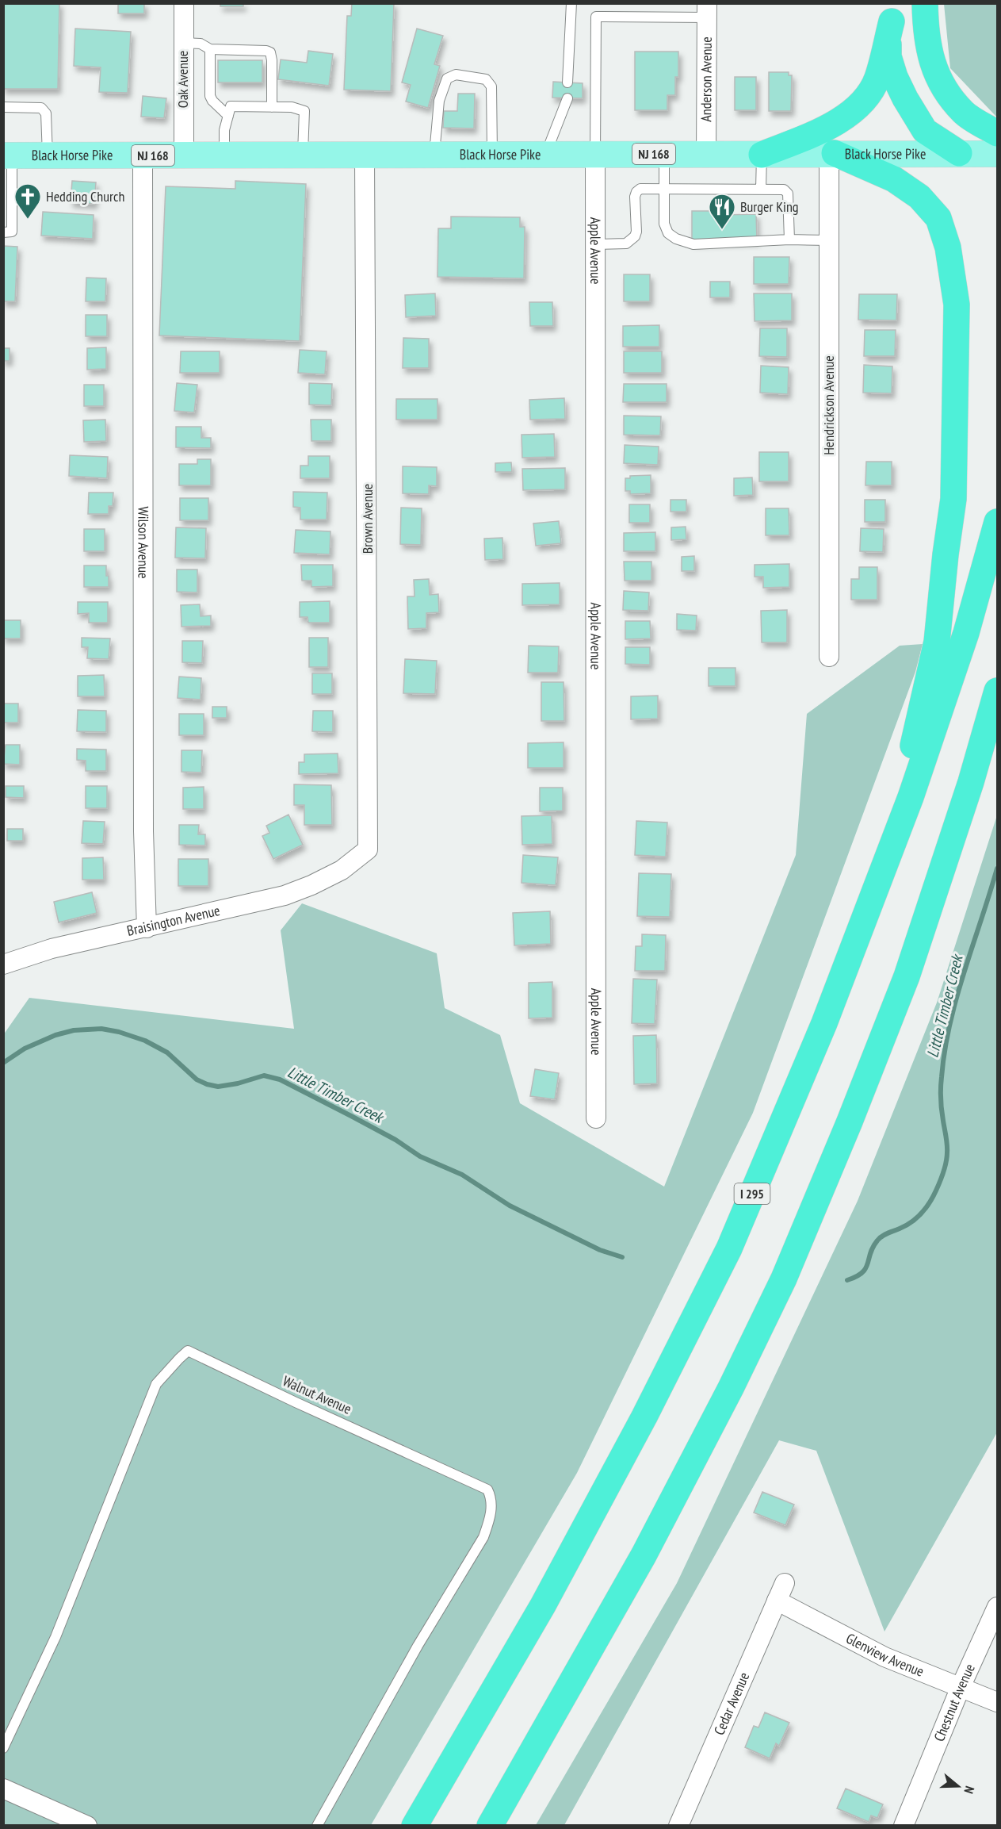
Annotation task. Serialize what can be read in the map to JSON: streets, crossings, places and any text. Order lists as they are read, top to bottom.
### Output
{
  "streets": {
    "highway": ["I 295"],
    "main road": ["Black Horse Pike", "NJ 168"],
    "street": [
      "Anderson Avenue",
      "Oak Avenue",
      "Apple Avenue",
      "Hendrickson Avenue",
      "Brown Avenue",
      "Wilson Avenue",
      "Braisington Avenue",
      "Glenview Avenue",
      "Chestnut Avenue",
      "Cedar Avenue"
    ],
    "lane": ["Walnut Avenue"]
  },
  "crossings": [
    ["Anderson Avenue", "Black Horse Pike"],
    ["Oak Avenue", "Black Horse Pike"],
    ["Black Horse Pike", "Apple Avenue"],
    ["Black Horse Pike", "Hendrickson Avenue"],
    ["Black Horse Pike", "Brown Avenue"],
    ["Black Horse Pike", "Wilson Avenue"],
    ["Brown Avenue", "Braisington Avenue"],
    ["Wilson Avenue", "Braisington Avenue"],
    ["Glenview Avenue", "Chestnut Avenue"],
    ["Glenview Avenue", "Cedar Avenue"]
  ],
  "water": ["Little Timber Creek"],
  "places": {
    "church": ["Hedding Church"],
    "restaurant": ["Burger King"]
  },
  "north": "right"
}
